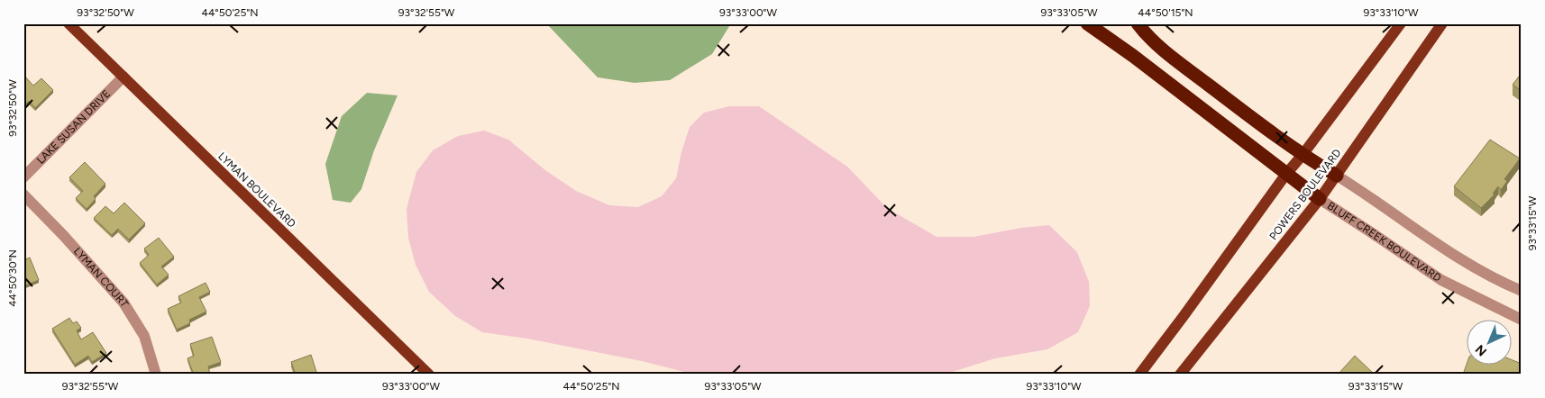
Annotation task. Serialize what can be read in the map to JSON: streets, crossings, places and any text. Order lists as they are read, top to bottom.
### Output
{
  "streets": {
    "main road": ["LYMAN BOULEVARD", "POWERS BOULEVARD"],
    "street": ["LAKE SUSAN DRIVE", "BLUFF CREEK BOULEVARD", "LYMAN COURT"]
  },
  "crossings": [
    ["LAKE SUSAN DRIVE", "LYMAN BOULEVARD"],
    ["POWERS BOULEVARD", "BLUFF CREEK BOULEVARD"]
  ],
  "north": "bottom left",
  "coordinates": [
    "93°32'50\"W",
    "44°50'25\"N",
    "93°32'55\"W",
    "93°33'00\"W",
    "93°33'05\"W",
    "44°50'15\"N",
    "93°33'10\"W",
    "93°33'15\"W",
    "44°50'30\"N"
  ]
}
